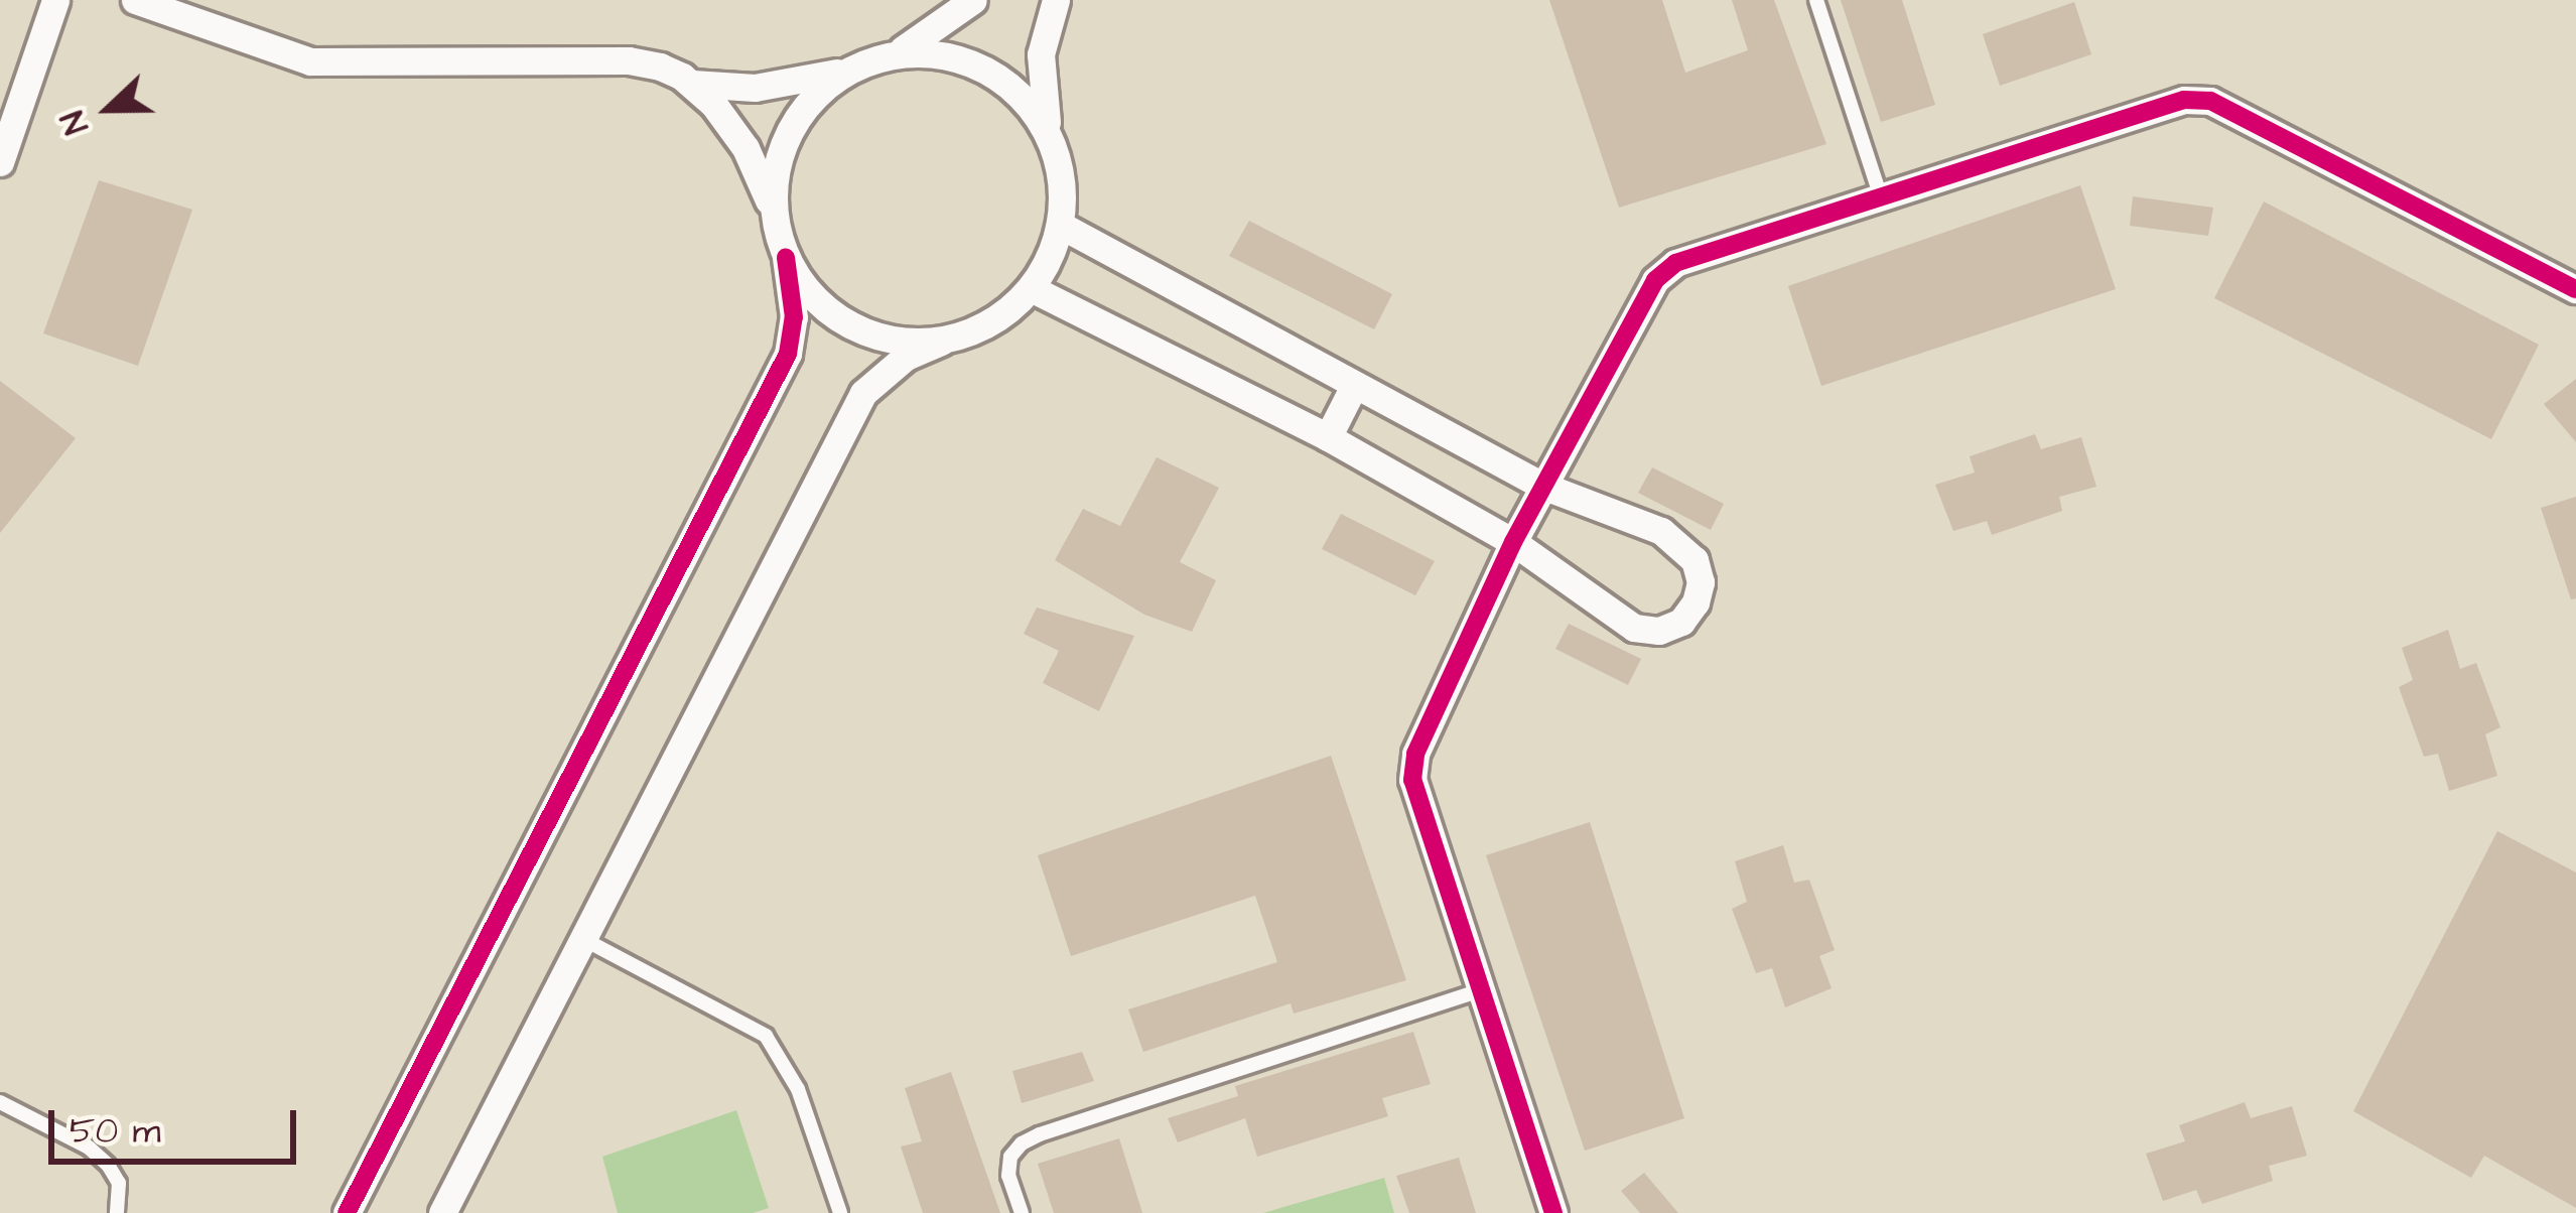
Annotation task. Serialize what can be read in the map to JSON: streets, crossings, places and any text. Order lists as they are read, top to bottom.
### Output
{
  "scale_bar": "50 m",
  "north": "left"
}
